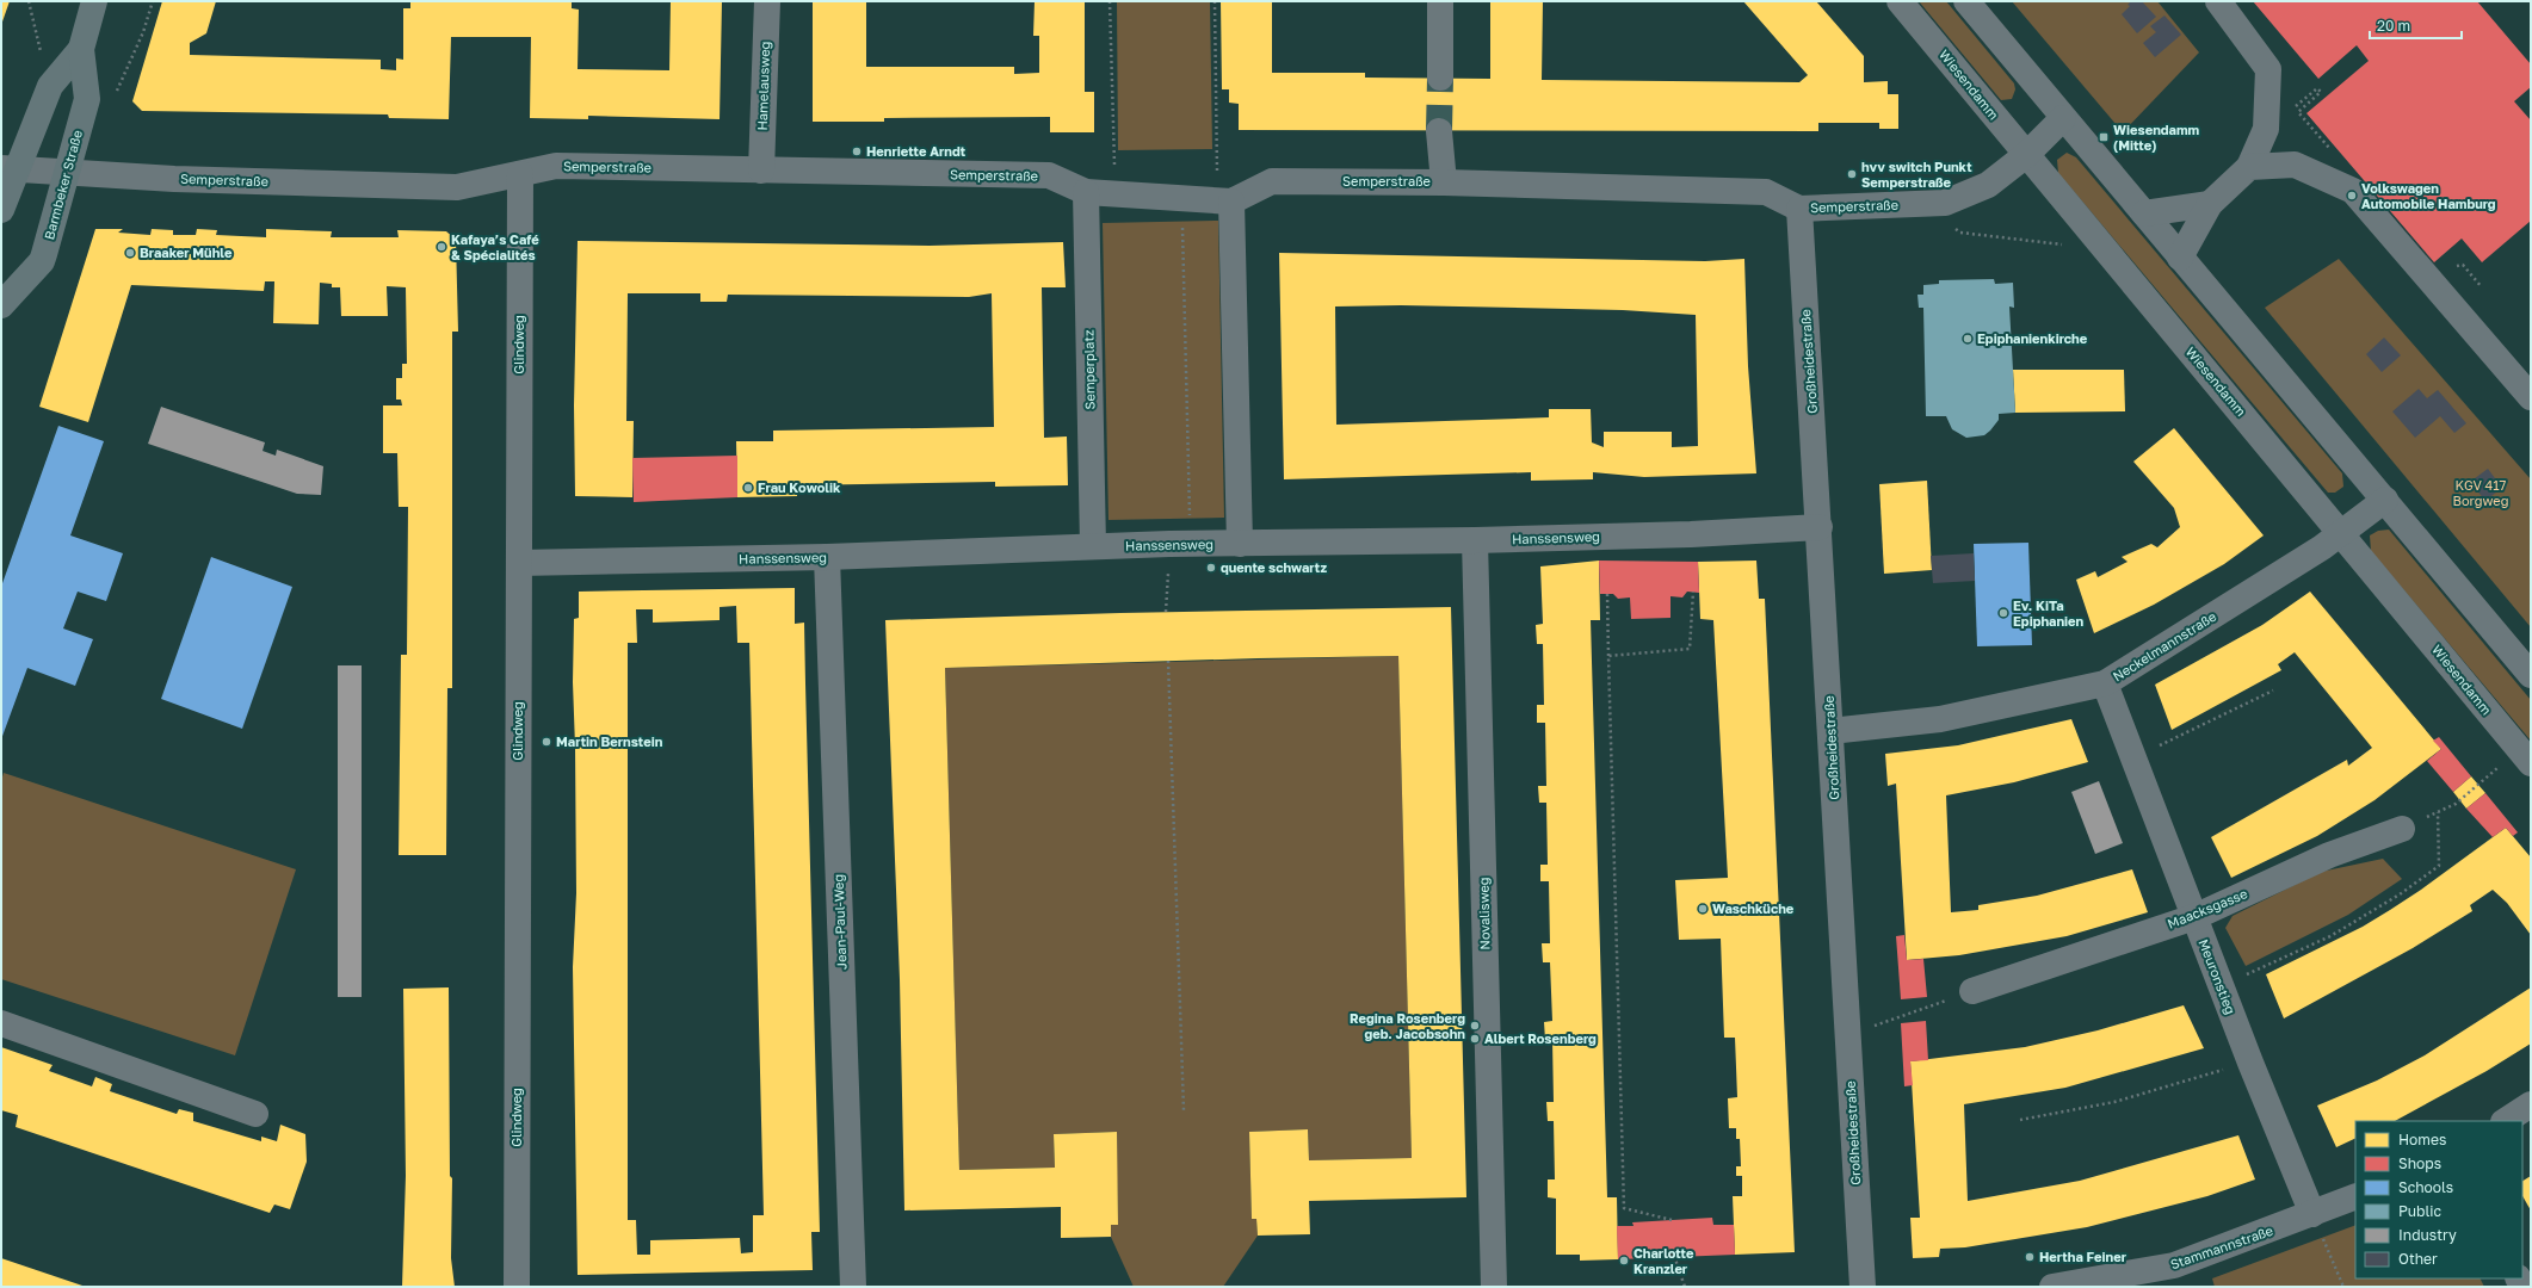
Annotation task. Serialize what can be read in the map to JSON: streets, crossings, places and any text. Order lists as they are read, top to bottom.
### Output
{
  "streets": {
    "main road": ["Barmbeker Straße"],
    "street": [
      "Wiesendamm",
      "Hamelausweg",
      "Semperstraße",
      "Glindweg",
      "Großheidestraße",
      "Semperplatz",
      "Hanssensweg",
      "Neckelmannstraße",
      "Maacksgasse",
      "Novalisweg",
      "Jean-Paul-Weg",
      "Meuronstieg",
      "Stammannstraße"
    ]
  },
  "crossings": [
    ["Wiesendamm", "Semperstraße"],
    ["Wiesendamm", "Neckelmannstraße"],
    ["Hamelausweg", "Semperstraße"],
    ["Semperstraße", "Barmbeker Straße"],
    ["Semperstraße", "Glindweg"],
    ["Semperstraße", "Großheidestraße"],
    ["Semperstraße", "Semperplatz"],
    ["Glindweg", "Hanssensweg"],
    ["Großheidestraße", "Hanssensweg"],
    ["Großheidestraße", "Neckelmannstraße"],
    ["Semperplatz", "Hanssensweg"],
    ["Hanssensweg", "Novalisweg"],
    ["Hanssensweg", "Jean-Paul-Weg"],
    ["Neckelmannstraße", "Meuronstieg"],
    ["Maacksgasse", "Meuronstieg"],
    ["Meuronstieg", "Stammannstraße"]
  ],
  "parks": ["KGV 417 Borgweg"],
  "places": {
    "transit": ["Wiesendamm (Mitte)"],
    "other": [
      "Henriette Arndt",
      "hvv switch Punkt Semperstraße",
      "Volkswagen Automobile Hamburg",
      "Kafaya’s Café & Spécialités",
      "Braaker Mühle",
      "Epiphanienkirche",
      "Frau Kowolik",
      "quente schwartz",
      "Ev. KiTa Epiphanien",
      "Martin Bernstein",
      "Waschküche",
      "Regina Rosenberg geb. Jacobsohn",
      "Albert Rosenberg",
      "Hertha Feiner",
      "Charlotte Kranzler"
    ]
  },
  "legend": [
    "Homes",
    "Shops",
    "Schools",
    "Public",
    "Industry",
    "Other"
  ],
  "scale_bar": "20 m"
}
